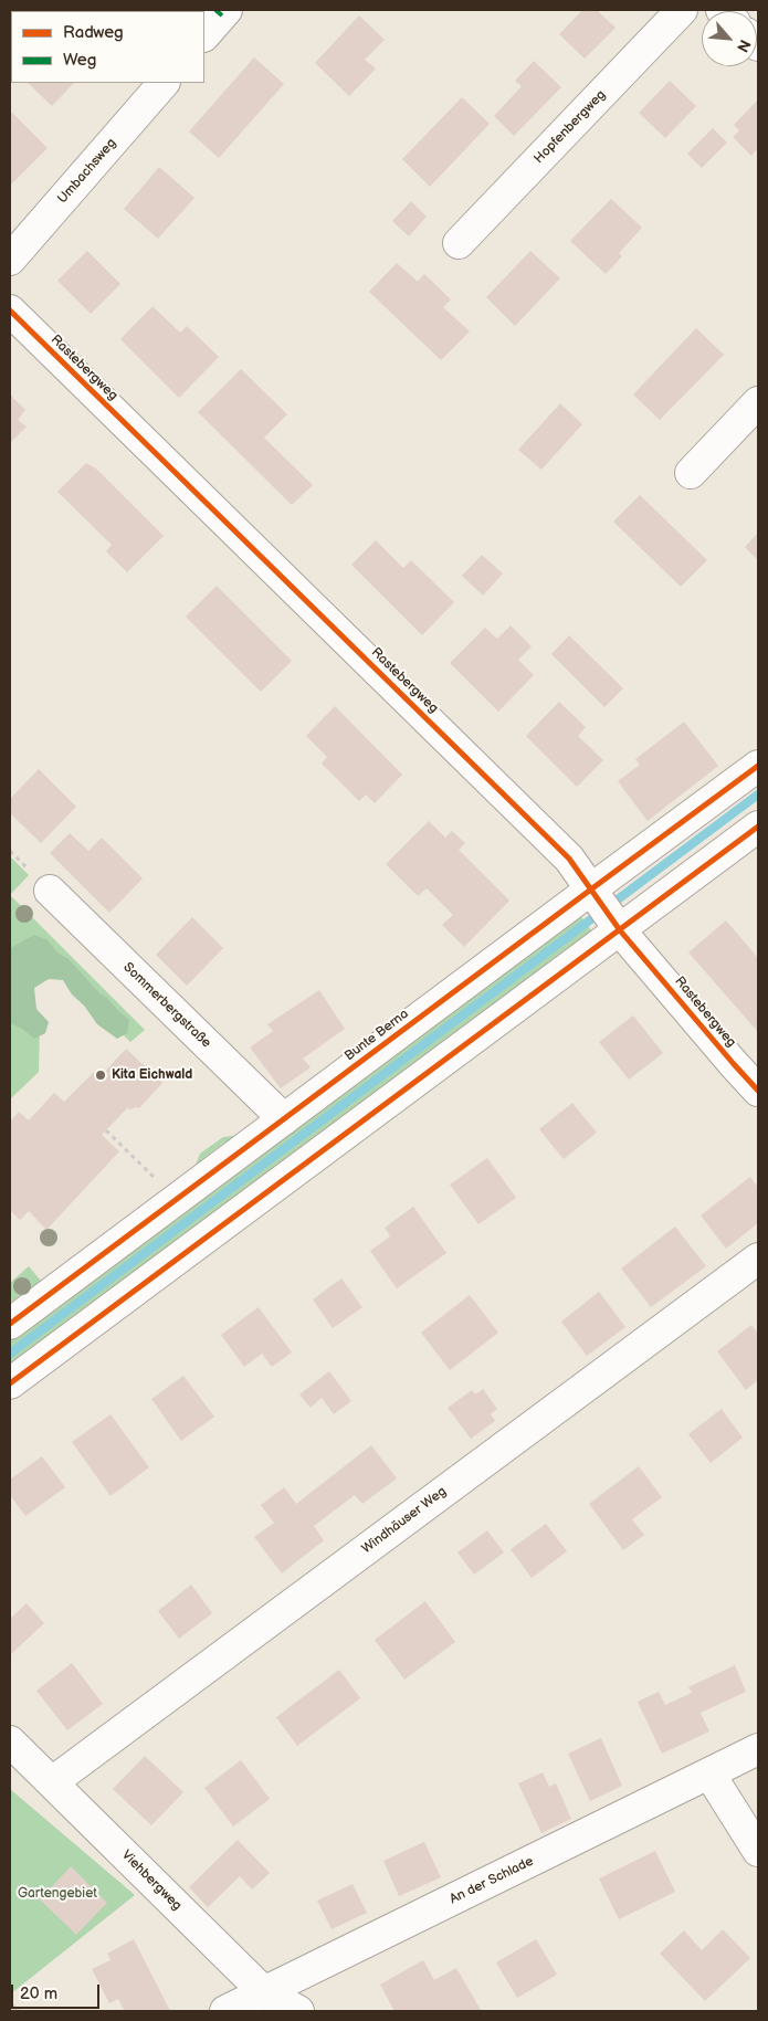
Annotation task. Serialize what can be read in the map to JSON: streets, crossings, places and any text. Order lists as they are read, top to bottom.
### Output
{
  "streets": {
    "street": [
      "Hopfenbergweg",
      "Umbachsweg",
      "Rastebergweg",
      "Sommerbergstraße",
      "Bunte Berna",
      "Windhäuser Weg",
      "Viehbergweg",
      "An der Schlade"
    ]
  },
  "crossings": [
    ["Rastebergweg", "Bunte Berna"],
    ["Sommerbergstraße", "Bunte Berna"],
    ["Windhäuser Weg", "Viehbergweg"],
    ["Viehbergweg", "An der Schlade"]
  ],
  "parks": ["Gartengebiet"],
  "places": ["Kita Eichwald"],
  "legend": ["Radweg", "Weg"],
  "scale_bar": "20 m",
  "north": "bottom right"
}
